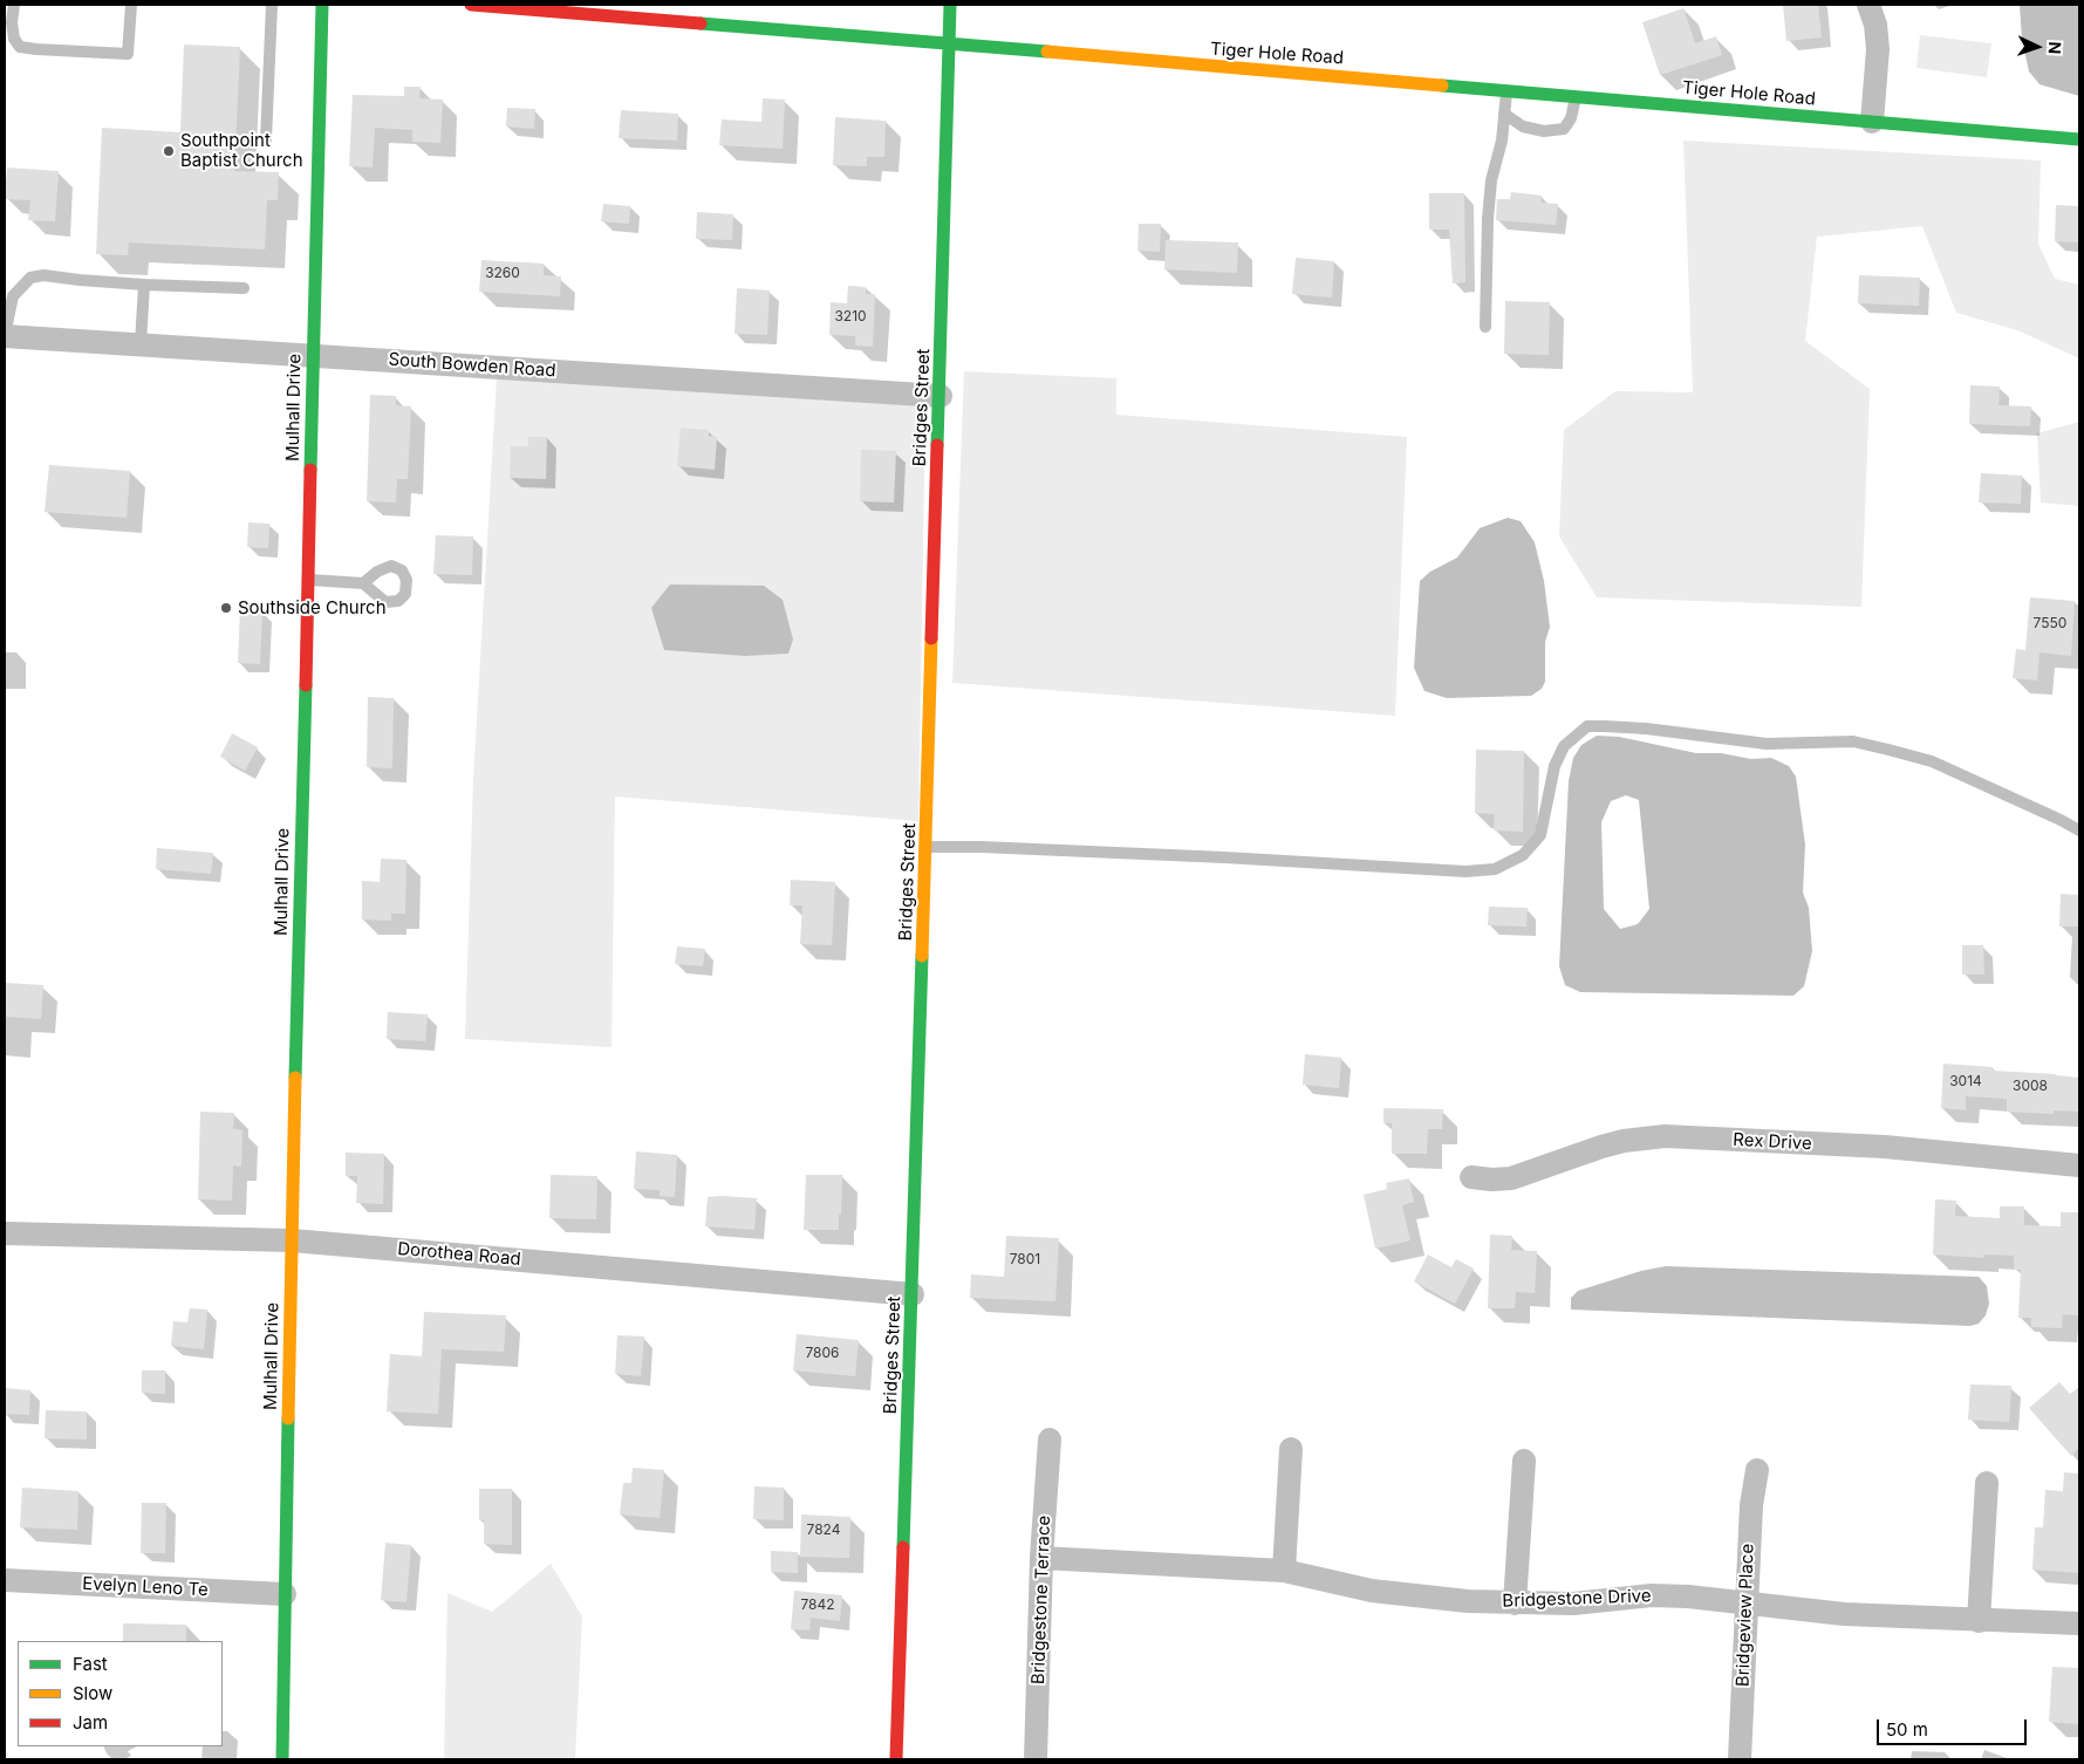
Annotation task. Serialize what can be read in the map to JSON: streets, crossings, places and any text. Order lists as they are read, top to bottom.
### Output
{
  "streets": {
    "street": [
      "Tiger Hole Road",
      "South Bowden Road",
      "Mulhall Drive",
      "Bridges Street",
      "Rex Drive",
      "Dorothea Road",
      "Evelyn Leno Te",
      "Bridgestone Drive",
      "Bridgestone Terrace",
      "Bridgeview Place"
    ]
  },
  "crossings": [
    ["Tiger Hole Road", "Bridges Street"],
    ["South Bowden Road", "Mulhall Drive"],
    ["South Bowden Road", "Bridges Street"],
    ["Mulhall Drive", "Dorothea Road"],
    ["Mulhall Drive", "Evelyn Leno Te"],
    ["Bridges Street", "Dorothea Road"],
    ["Bridgestone Drive", "Bridgestone Terrace"],
    ["Bridgestone Drive", "Bridgeview Place"]
  ],
  "places": ["Southpoint Baptist Church", "Southside Church"],
  "house_numbers": [
    "3260",
    "3210",
    "7550",
    "3014",
    "3008",
    "7801",
    "7806",
    "7824",
    "7842"
  ],
  "legend": ["Fast", "Slow", "Jam"],
  "scale_bar": "50 m",
  "north": "right"
}
